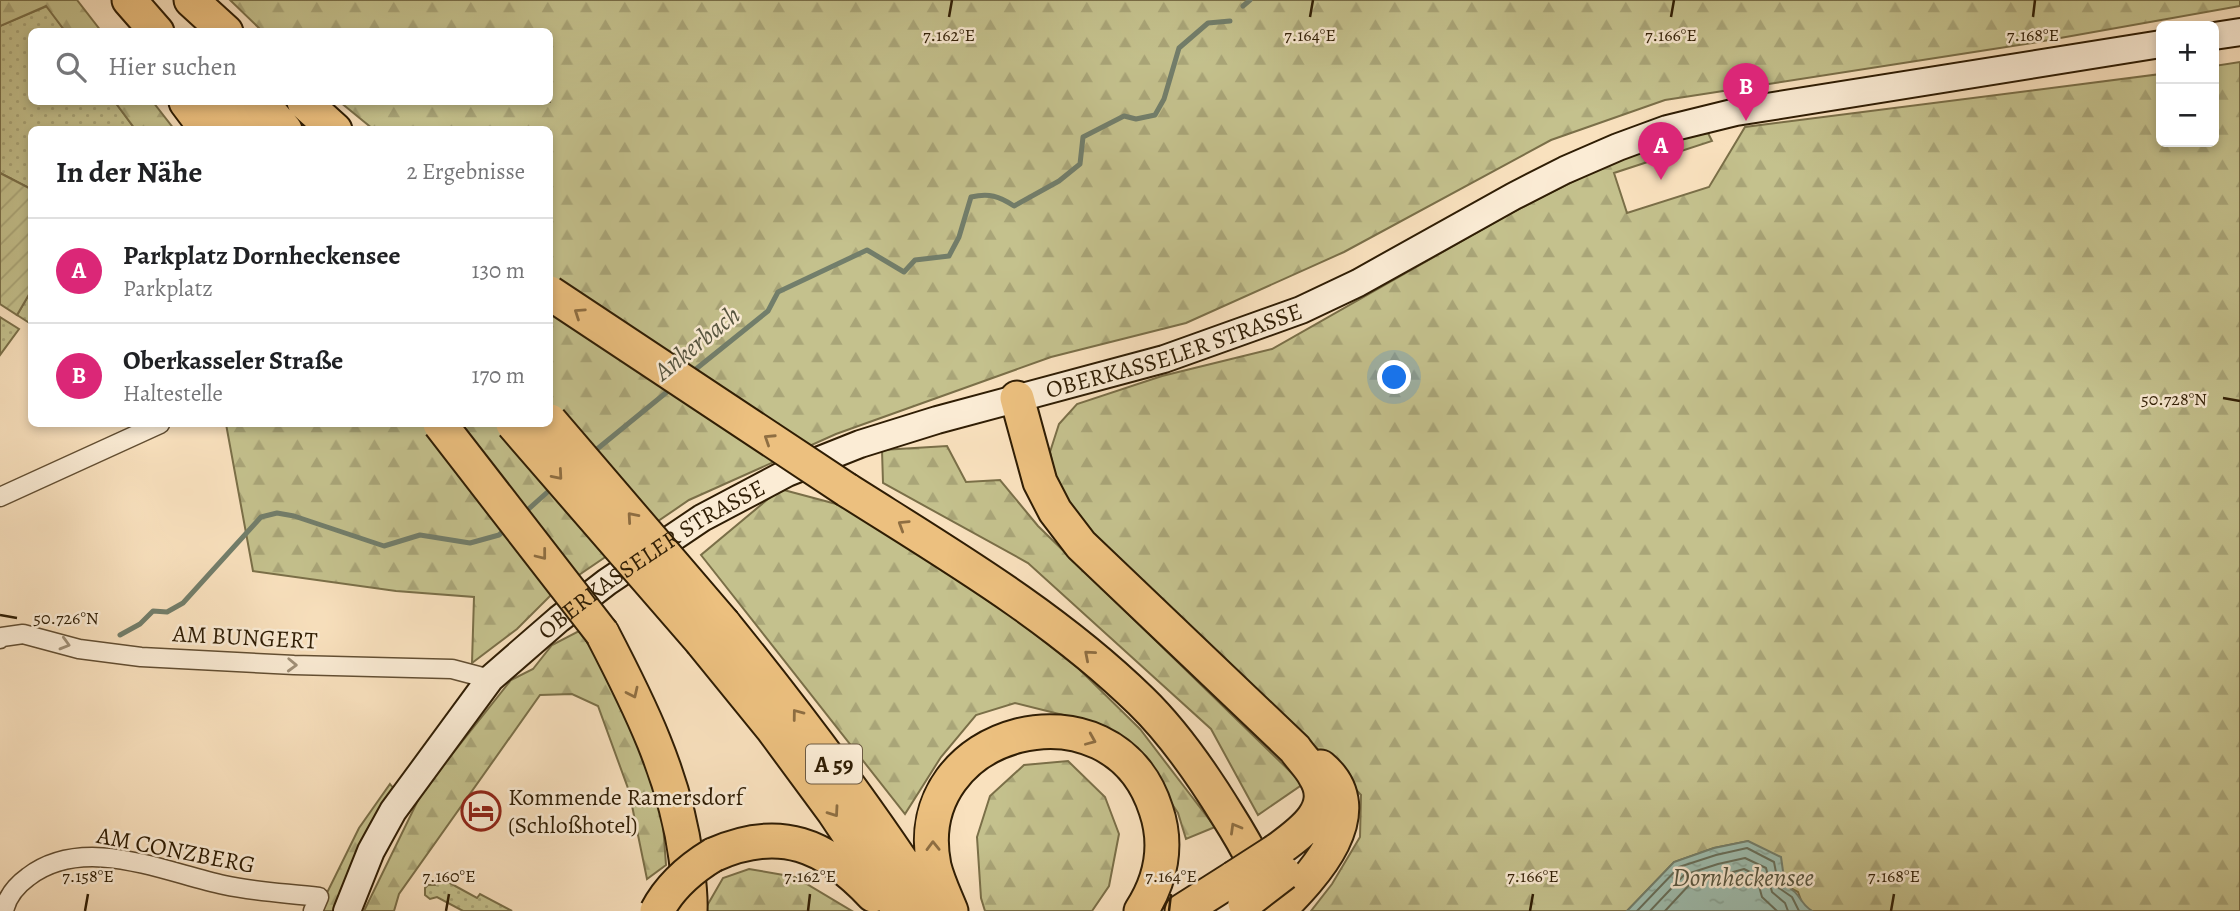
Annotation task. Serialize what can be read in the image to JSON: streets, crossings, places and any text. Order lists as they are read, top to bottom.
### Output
{
  "streets": {
    "highway": ["A 59"],
    "street": ["OBERKASSELER STRASSE", "AM BUNGERT", "AM CONZBERG"]
  },
  "crossings": [
    ["OBERKASSELER STRASSE", "AM BUNGERT"]
  ],
  "one_way": ["AM BUNGERT"],
  "water": ["Ankerbach", "Dornheckensee"],
  "places": {
    "hotel": ["Kommende Ramersdorf (Schloßhotel)"]
  },
  "page": {
    "map_buttons": ["+", "−"],
    "search": "Hier suchen",
    "pins": ["B", "A"],
    "heading": ["In der Nähe", "2 Ergebnisse"],
    "list": [
      {
        "mark": "A",
        "name": "Parkplatz Dornheckensee",
        "note": "Parkplatz",
        "value": "130 m"
      },
      {
        "mark": "B",
        "name": "Oberkasseler Straße",
        "note": "Haltestelle",
        "value": "170 m"
      }
    ]
  },
  "coordinates": [
    "7.162°E",
    "7.164°E",
    "7.166°E",
    "7.168°E",
    "50.728°N",
    "50.726°N",
    "7.158°E",
    "7.160°E"
  ]
}
